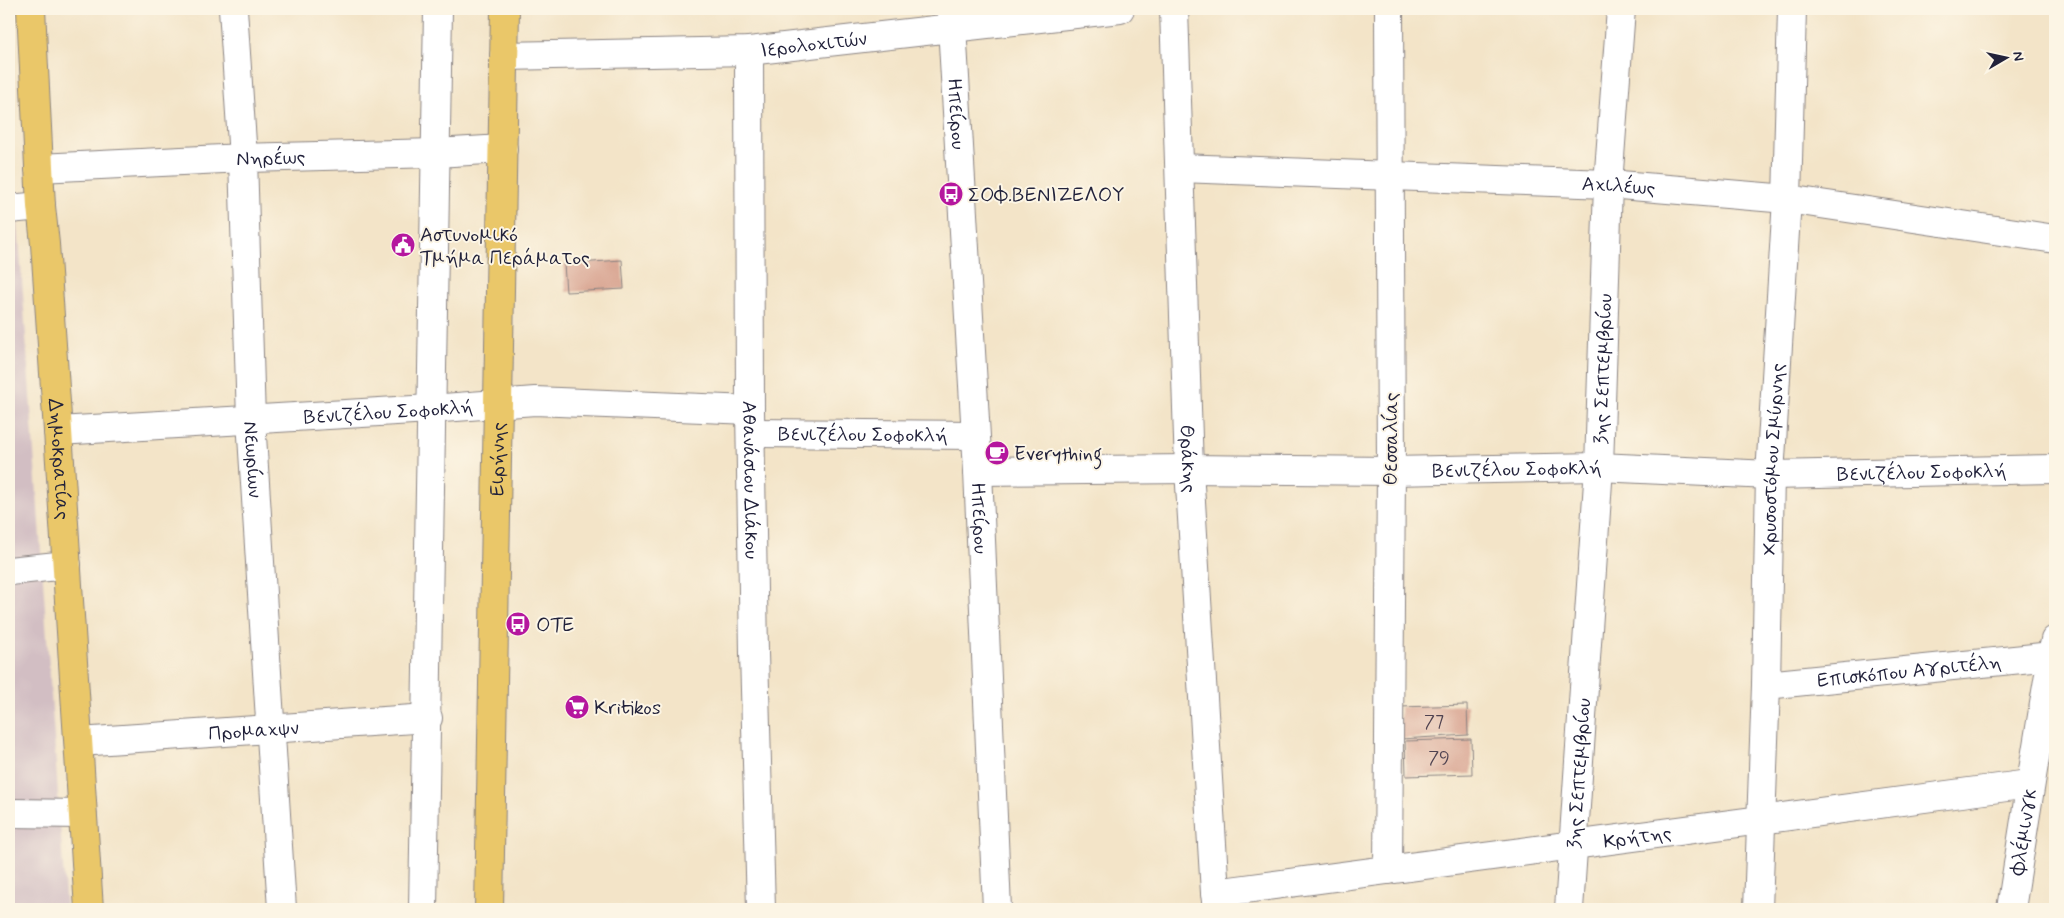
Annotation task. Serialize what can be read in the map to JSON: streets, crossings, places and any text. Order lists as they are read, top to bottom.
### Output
{
  "streets": {
    "main road": ["Δημοκρατίας", "Ειρήνης"],
    "street": [
      "Ιερολοχιτών",
      "Ηπείρου",
      "Νηρέως",
      "Αχιλέως",
      "3ης Σεπτεμβρίου",
      "Βενιζέλου Σοφοκλή",
      "Θεσσαλίας",
      "Νεωρίων",
      "Θράκης",
      "Χρυσοστόμου Σμύρνης",
      "Αθανάσιου Διάκου",
      "Επισκόπου Αγριτέλη",
      "Προμαχψν",
      "Φλέμινγκ",
      "Κρήτης"
    ]
  },
  "crossings": [
    ["Ιερολοχιτών", "Ηπείρου"],
    ["Ιερολοχιτών", "Ειρήνης"],
    ["Ιερολοχιτών", "Αθανάσιου Διάκου"],
    ["Ηπείρου", "Βενιζέλου Σοφοκλή"],
    ["Νηρέως", "Δημοκρατίας"],
    ["Νηρέως", "Νεωρίων"],
    ["Νηρέως", "Ειρήνης"],
    ["Αχιλέως", "3ης Σεπτεμβρίου"],
    ["Αχιλέως", "Θεσσαλίας"],
    ["Αχιλέως", "Θράκης"],
    ["Αχιλέως", "Χρυσοστόμου Σμύρνης"],
    ["3ης Σεπτεμβρίου", "Βενιζέλου Σοφοκλή"],
    ["3ης Σεπτεμβρίου", "Κρήτης"],
    ["Βενιζέλου Σοφοκλή", "Θεσσαλίας"],
    ["Βενιζέλου Σοφοκλή", "Δημοκρατίας"],
    ["Βενιζέλου Σοφοκλή", "Νεωρίων"],
    ["Βενιζέλου Σοφοκλή", "Ειρήνης"],
    ["Βενιζέλου Σοφοκλή", "Θράκης"],
    ["Βενιζέλου Σοφοκλή", "Χρυσοστόμου Σμύρνης"],
    ["Βενιζέλου Σοφοκλή", "Αθανάσιου Διάκου"],
    ["Θεσσαλίας", "Κρήτης"],
    ["Δημοκρατίας", "Προμαχψν"],
    ["Νεωρίων", "Προμαχψν"],
    ["Θράκης", "Κρήτης"],
    ["Χρυσοστόμου Σμύρνης", "Επισκόπου Αγριτέλη"],
    ["Χρυσοστόμου Σμύρνης", "Κρήτης"],
    ["Επισκόπου Αγριτέλη", "Φλέμινγκ"],
    ["Φλέμινγκ", "Κρήτης"]
  ],
  "places": {
    "bus stop": ["ΣΟΦ.ΒΕΝΙΖΕΛΟΥ", "ΟΤΕ"],
    "public building": ["Αστυνομικό Τμήμα Περάματος"],
    "cafe": ["Everything"],
    "supermarket": ["Kritikos"]
  },
  "house_numbers": ["77", "79"],
  "north": "right"
}
